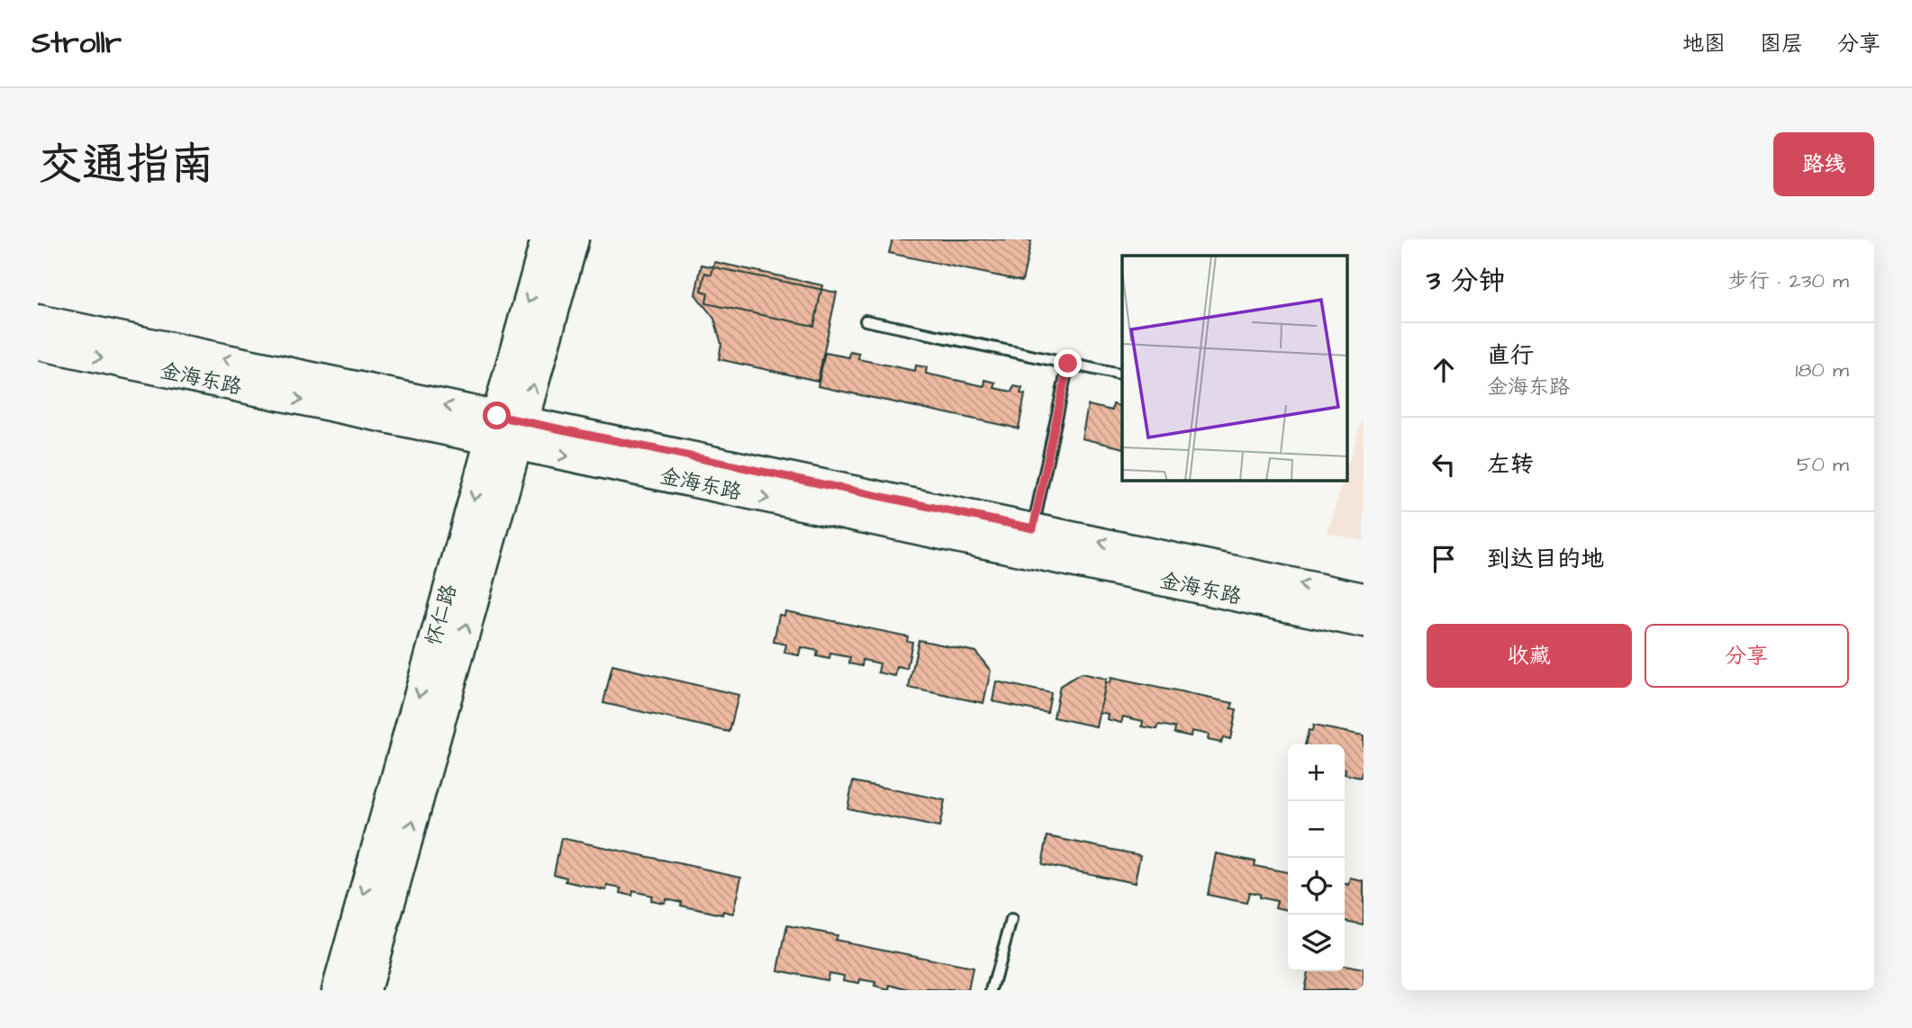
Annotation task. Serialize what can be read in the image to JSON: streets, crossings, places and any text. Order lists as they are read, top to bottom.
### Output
{
  "streets": {
    "main road": ["金海东路", "怀仁路"]
  },
  "crossings": [
    ["金海东路", "怀仁路"]
  ],
  "page": {
    "header": "Strollr",
    "nav": ["地图", "图层", "分享"],
    "title": "交通指南",
    "buttons": [
      "路线",
      ["收藏", "分享"]
    ],
    "heading": ["3 分钟", "步行 · 230 m"],
    "list": [
      ["直行", "金海东路", "180 m"],
      ["左转", "50 m"],
      "到达目的地"
    ],
    "map_buttons": ["+", "−"]
  }
}
